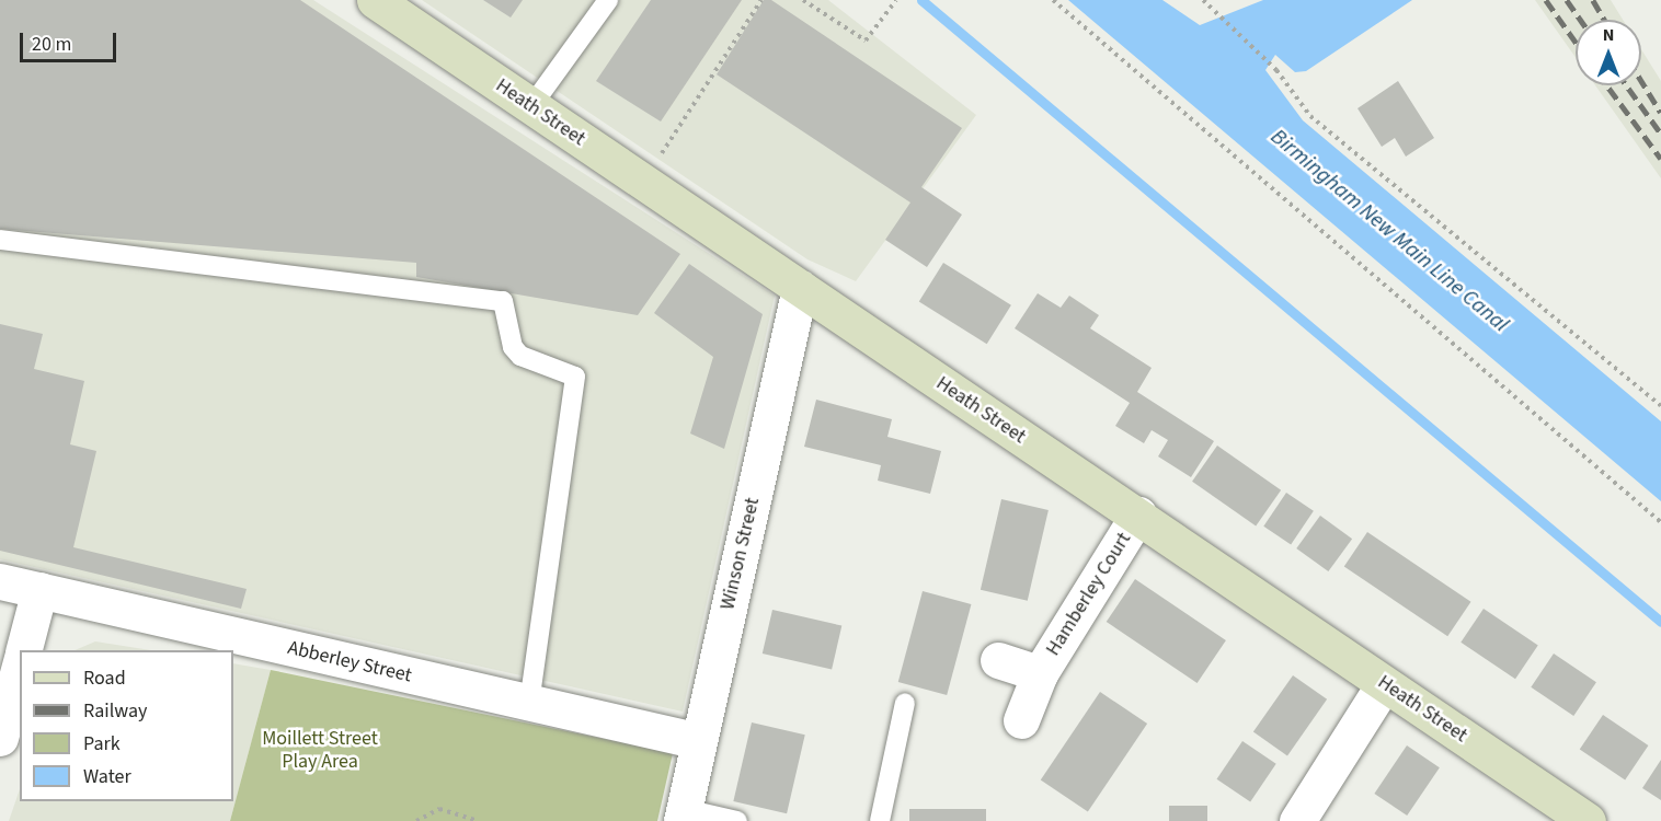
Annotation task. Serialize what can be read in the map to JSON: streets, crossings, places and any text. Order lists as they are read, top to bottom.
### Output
{
  "streets": {
    "main road": ["Heath Street"],
    "street": ["Winson Street", "Hamberley Court", "Abberley Street"]
  },
  "crossings": [
    ["Heath Street", "Winson Street"],
    ["Heath Street", "Hamberley Court"],
    ["Winson Street", "Abberley Street"]
  ],
  "water": ["Birmingham New Main Line Canal"],
  "parks": ["Moillett Street Play Area"],
  "legend": [
    "Road",
    "Railway",
    "Park",
    "Water"
  ],
  "scale_bar": "20 m",
  "north": "top"
}
